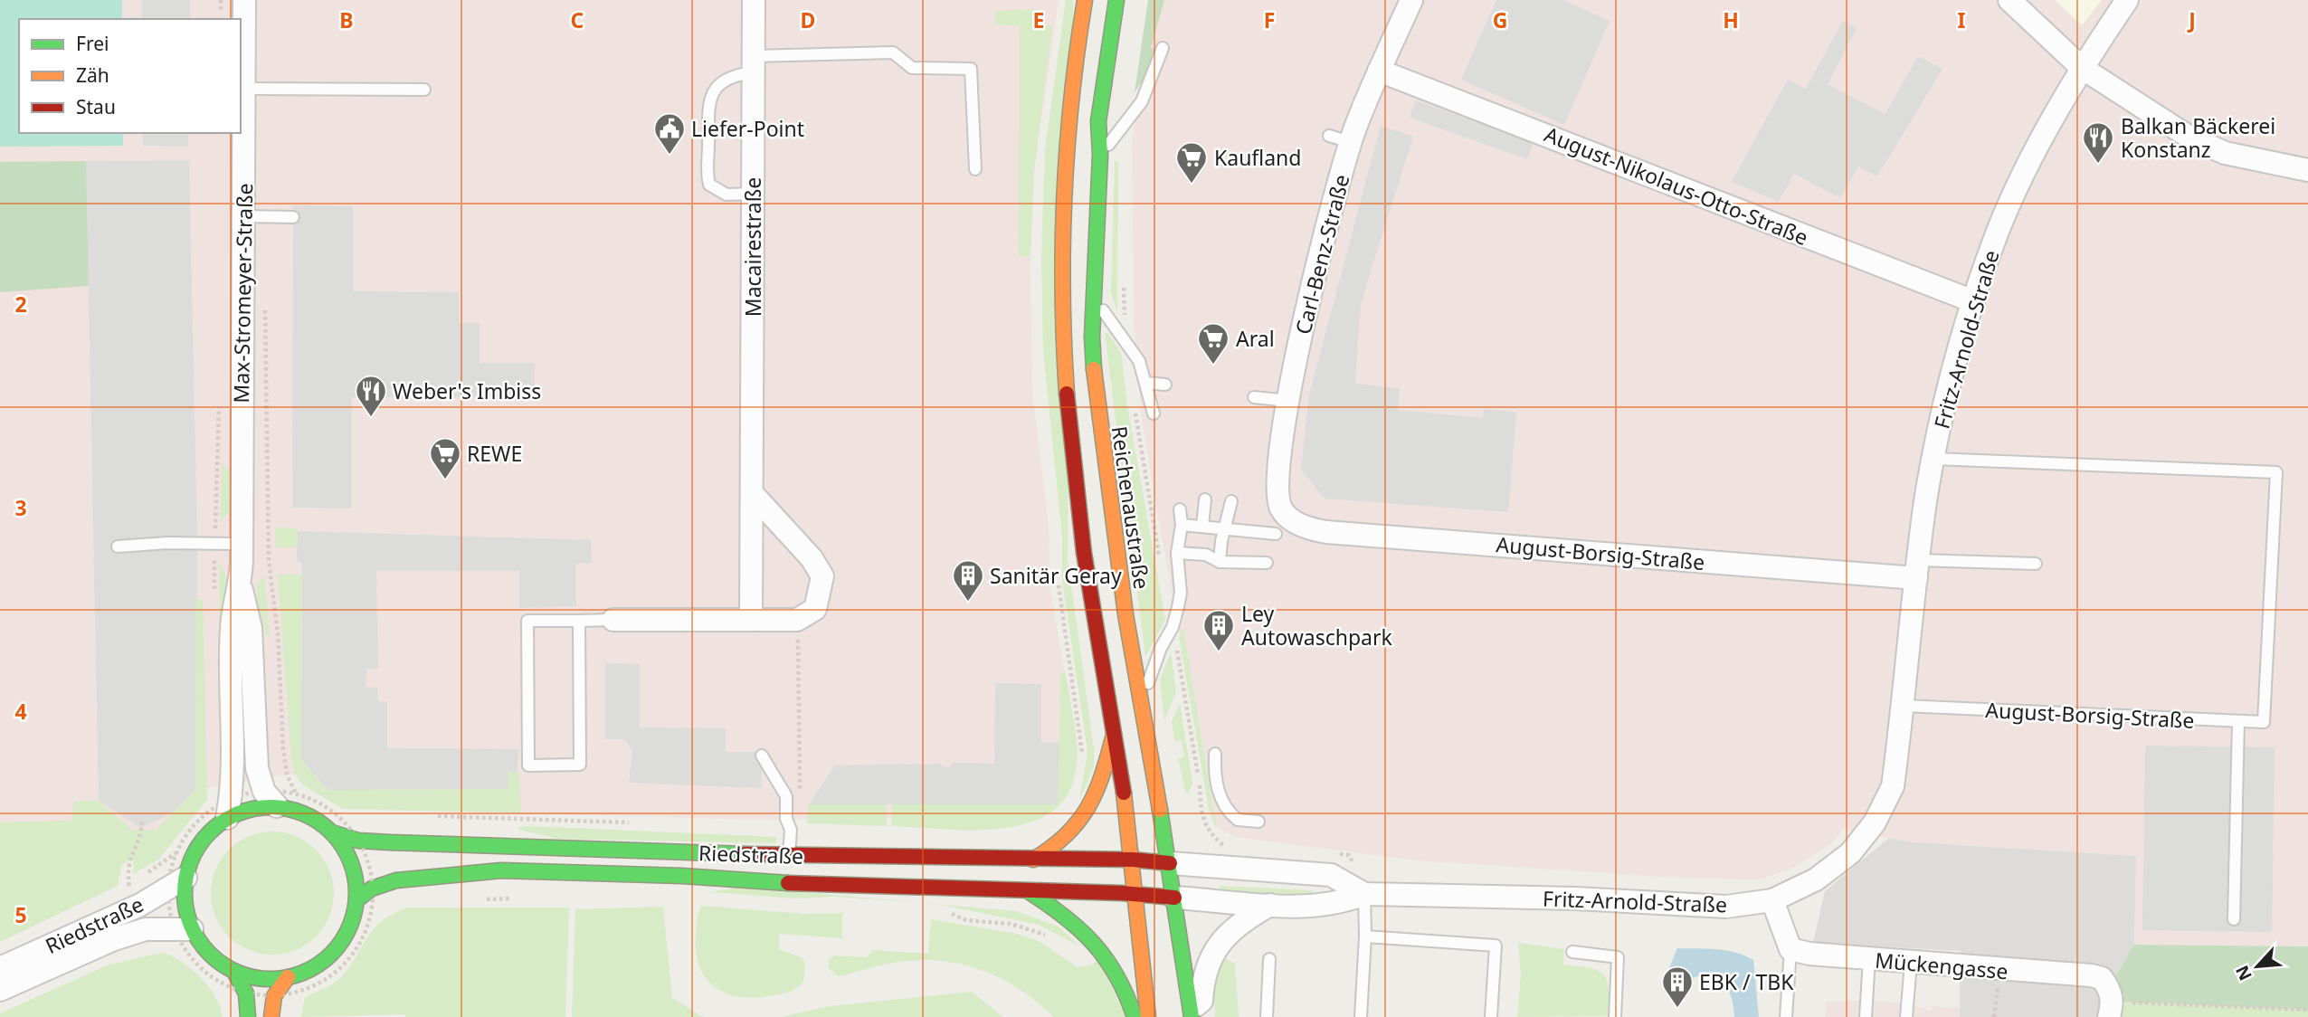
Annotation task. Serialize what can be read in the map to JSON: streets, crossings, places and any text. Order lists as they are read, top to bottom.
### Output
{
  "streets": {
    "street": [
      "August-Nikolaus-Otto-Straße",
      "Macairestraße",
      "Carl-Benz-Straße",
      "Max-Stromeyer-Straße",
      "Fritz-Arnold-Straße",
      "Reichenaustraße",
      "August-Borsig-Straße",
      "Riedstraße",
      "Mückengasse"
    ]
  },
  "crossings": [
    ["August-Nikolaus-Otto-Straße", "Carl-Benz-Straße"],
    ["August-Nikolaus-Otto-Straße", "Fritz-Arnold-Straße"],
    ["Carl-Benz-Straße", "August-Borsig-Straße"],
    ["Max-Stromeyer-Straße", "Riedstraße"],
    ["Fritz-Arnold-Straße", "Reichenaustraße"],
    ["Fritz-Arnold-Straße", "August-Borsig-Straße"],
    ["Fritz-Arnold-Straße", "Riedstraße"],
    ["Reichenaustraße", "Riedstraße"]
  ],
  "places": {
    "public building": ["Liefer-Point"],
    "restaurant": ["Balkan Bäckerei Konstanz", "Weber's Imbiss"],
    "supermarket": ["Kaufland", "Aral", "REWE"],
    "building": ["Sanitär Geray", "Ley Autowaschpark", "EBK / TBK"]
  },
  "legend": ["Frei", "Zäh", "Stau"],
  "north": "bottom left",
  "grid": {
    "columns": [
      "B",
      "C",
      "D",
      "E",
      "F",
      "G",
      "H",
      "I",
      "J"
    ],
    "rows": [
      "2",
      "3",
      "4",
      "5"
    ]
  }
}
